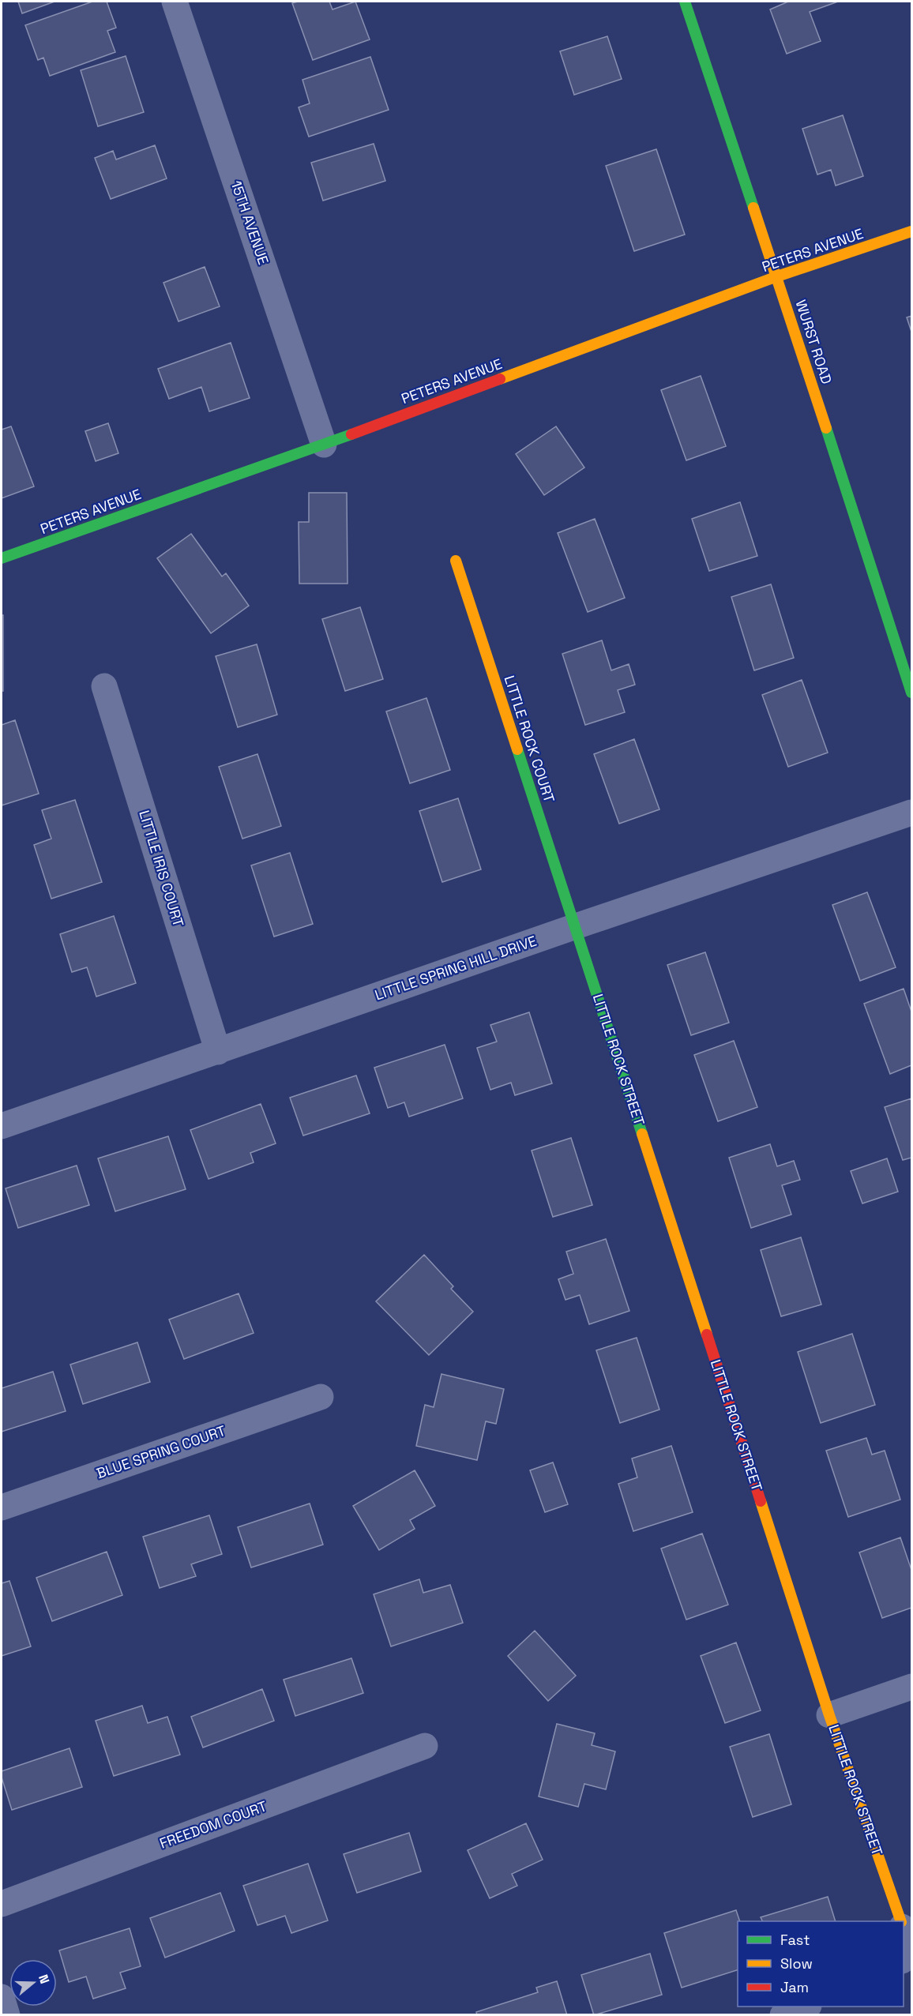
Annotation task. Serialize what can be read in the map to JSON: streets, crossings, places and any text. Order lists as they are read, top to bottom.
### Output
{
  "streets": {
    "street": [
      "15TH AVENUE",
      "PETERS AVENUE",
      "WURST ROAD",
      "LITTLE ROCK COURT",
      "LITTLE IRIS COURT",
      "LITTLE SPRING HILL DRIVE",
      "LITTLE ROCK STREET",
      "BLUE SPRING COURT",
      "FREEDOM COURT"
    ]
  },
  "crossings": [
    ["15TH AVENUE", "PETERS AVENUE"],
    ["PETERS AVENUE", "WURST ROAD"],
    ["LITTLE ROCK COURT", "LITTLE SPRING HILL DRIVE"],
    ["LITTLE ROCK COURT", "LITTLE ROCK STREET"],
    ["LITTLE IRIS COURT", "LITTLE SPRING HILL DRIVE"],
    ["LITTLE SPRING HILL DRIVE", "LITTLE ROCK STREET"]
  ],
  "legend": ["Fast", "Slow", "Jam"],
  "north": "right"
}
